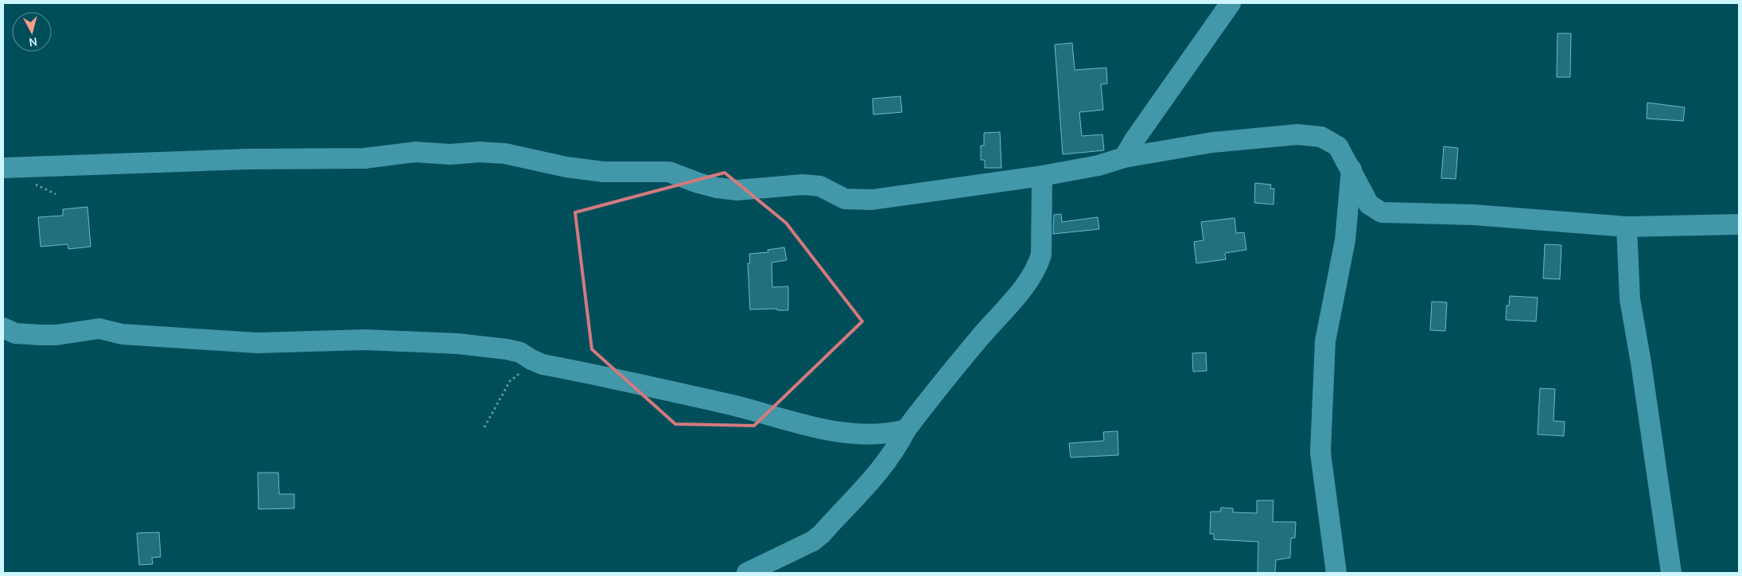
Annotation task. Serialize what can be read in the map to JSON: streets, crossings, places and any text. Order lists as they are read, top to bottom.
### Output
{
  "north": "bottom"
}
